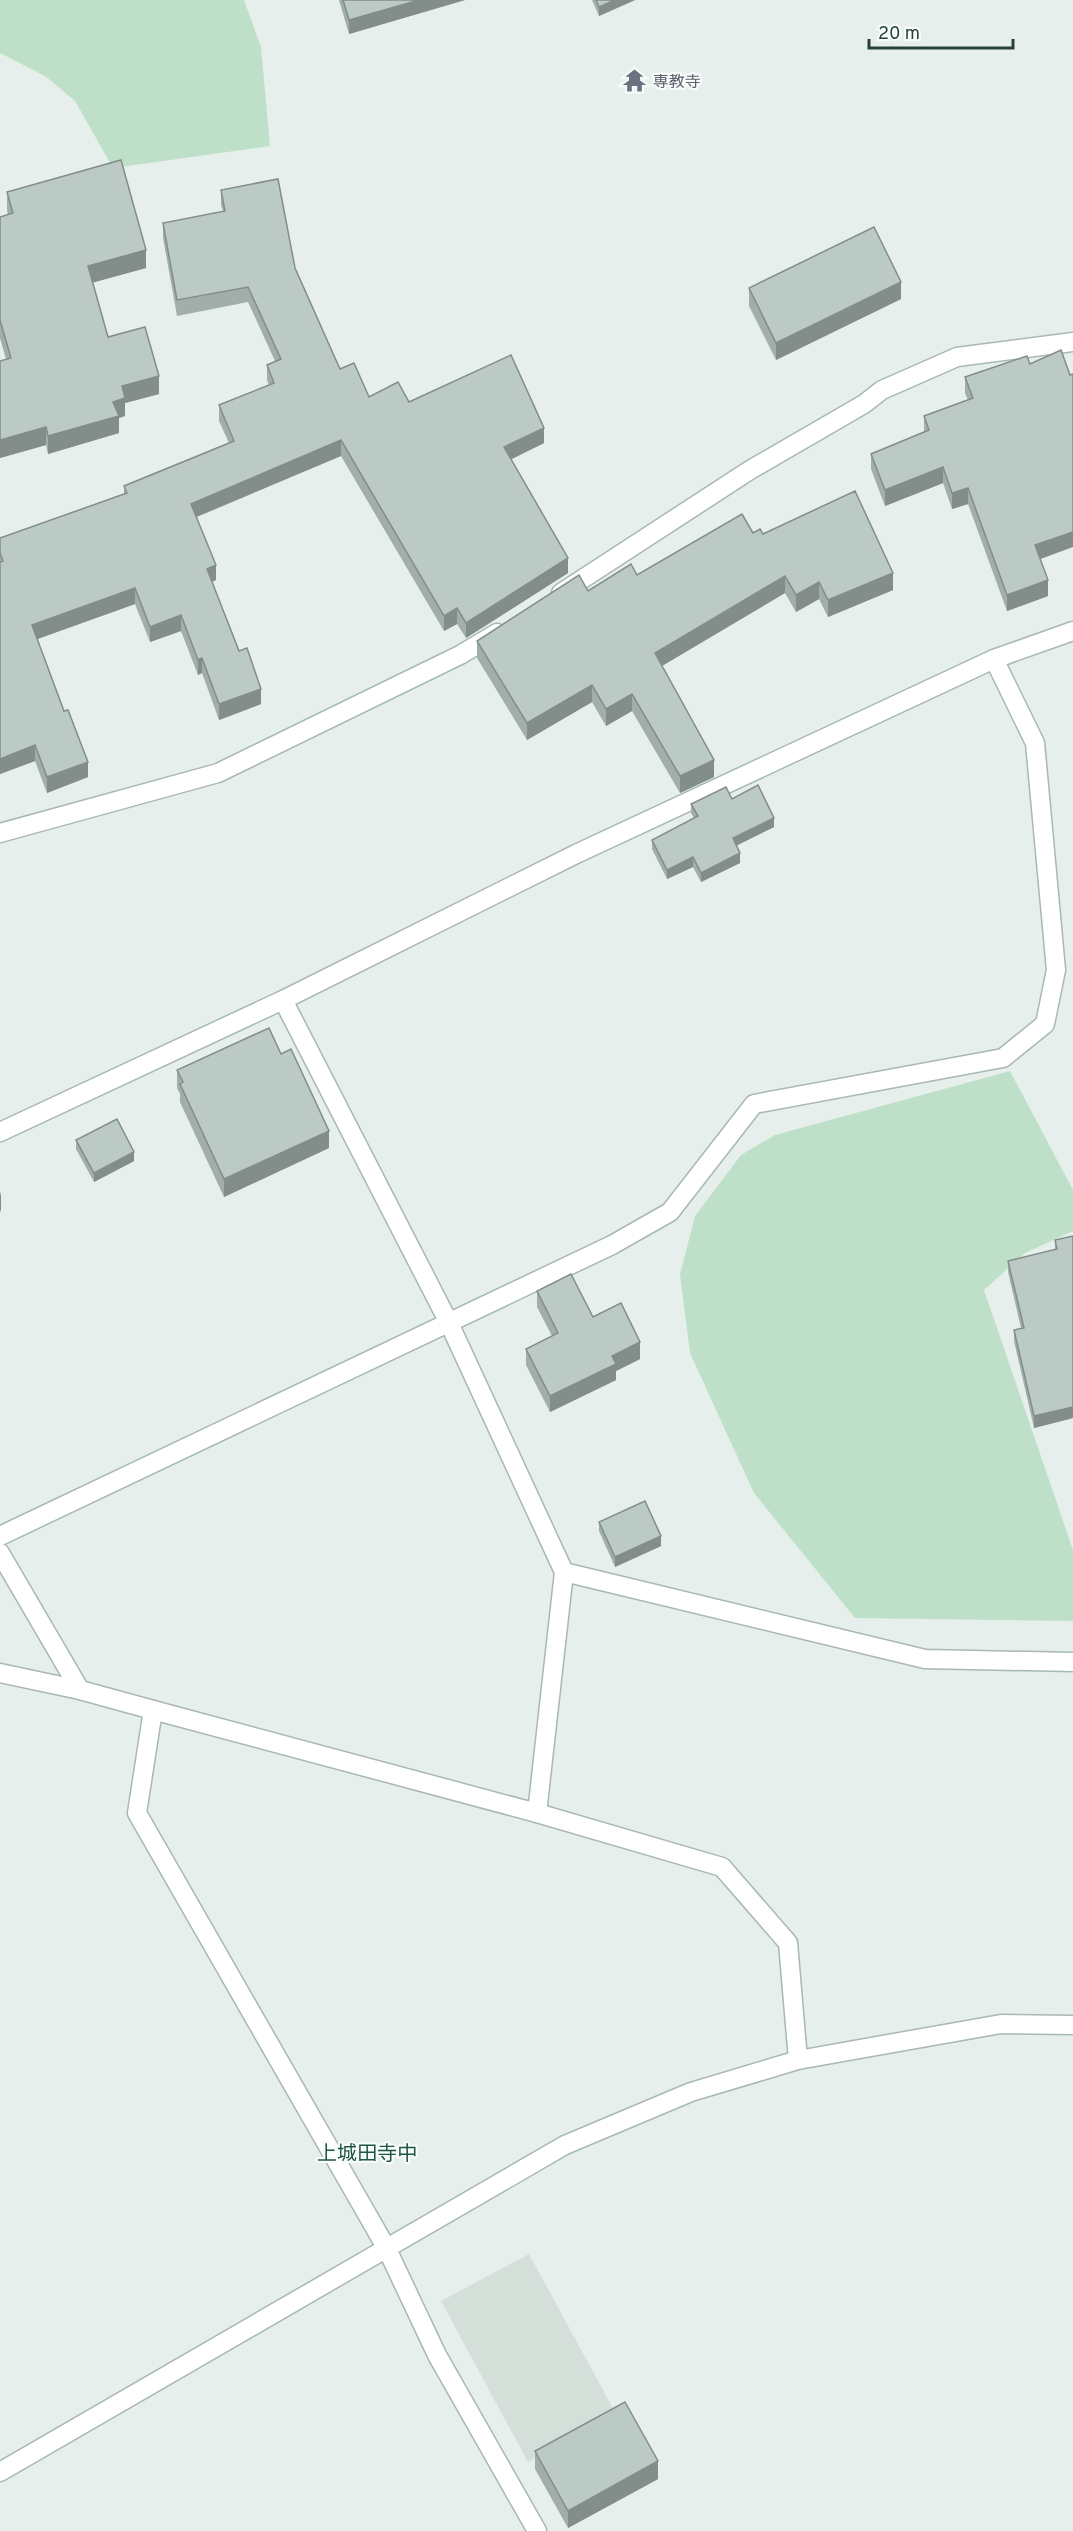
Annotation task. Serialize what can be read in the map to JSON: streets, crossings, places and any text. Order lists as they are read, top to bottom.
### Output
{
  "districts": ["上城田寺中"],
  "places": {
    "temple": ["専教寺"]
  },
  "scale_bar": "20 m"
}
